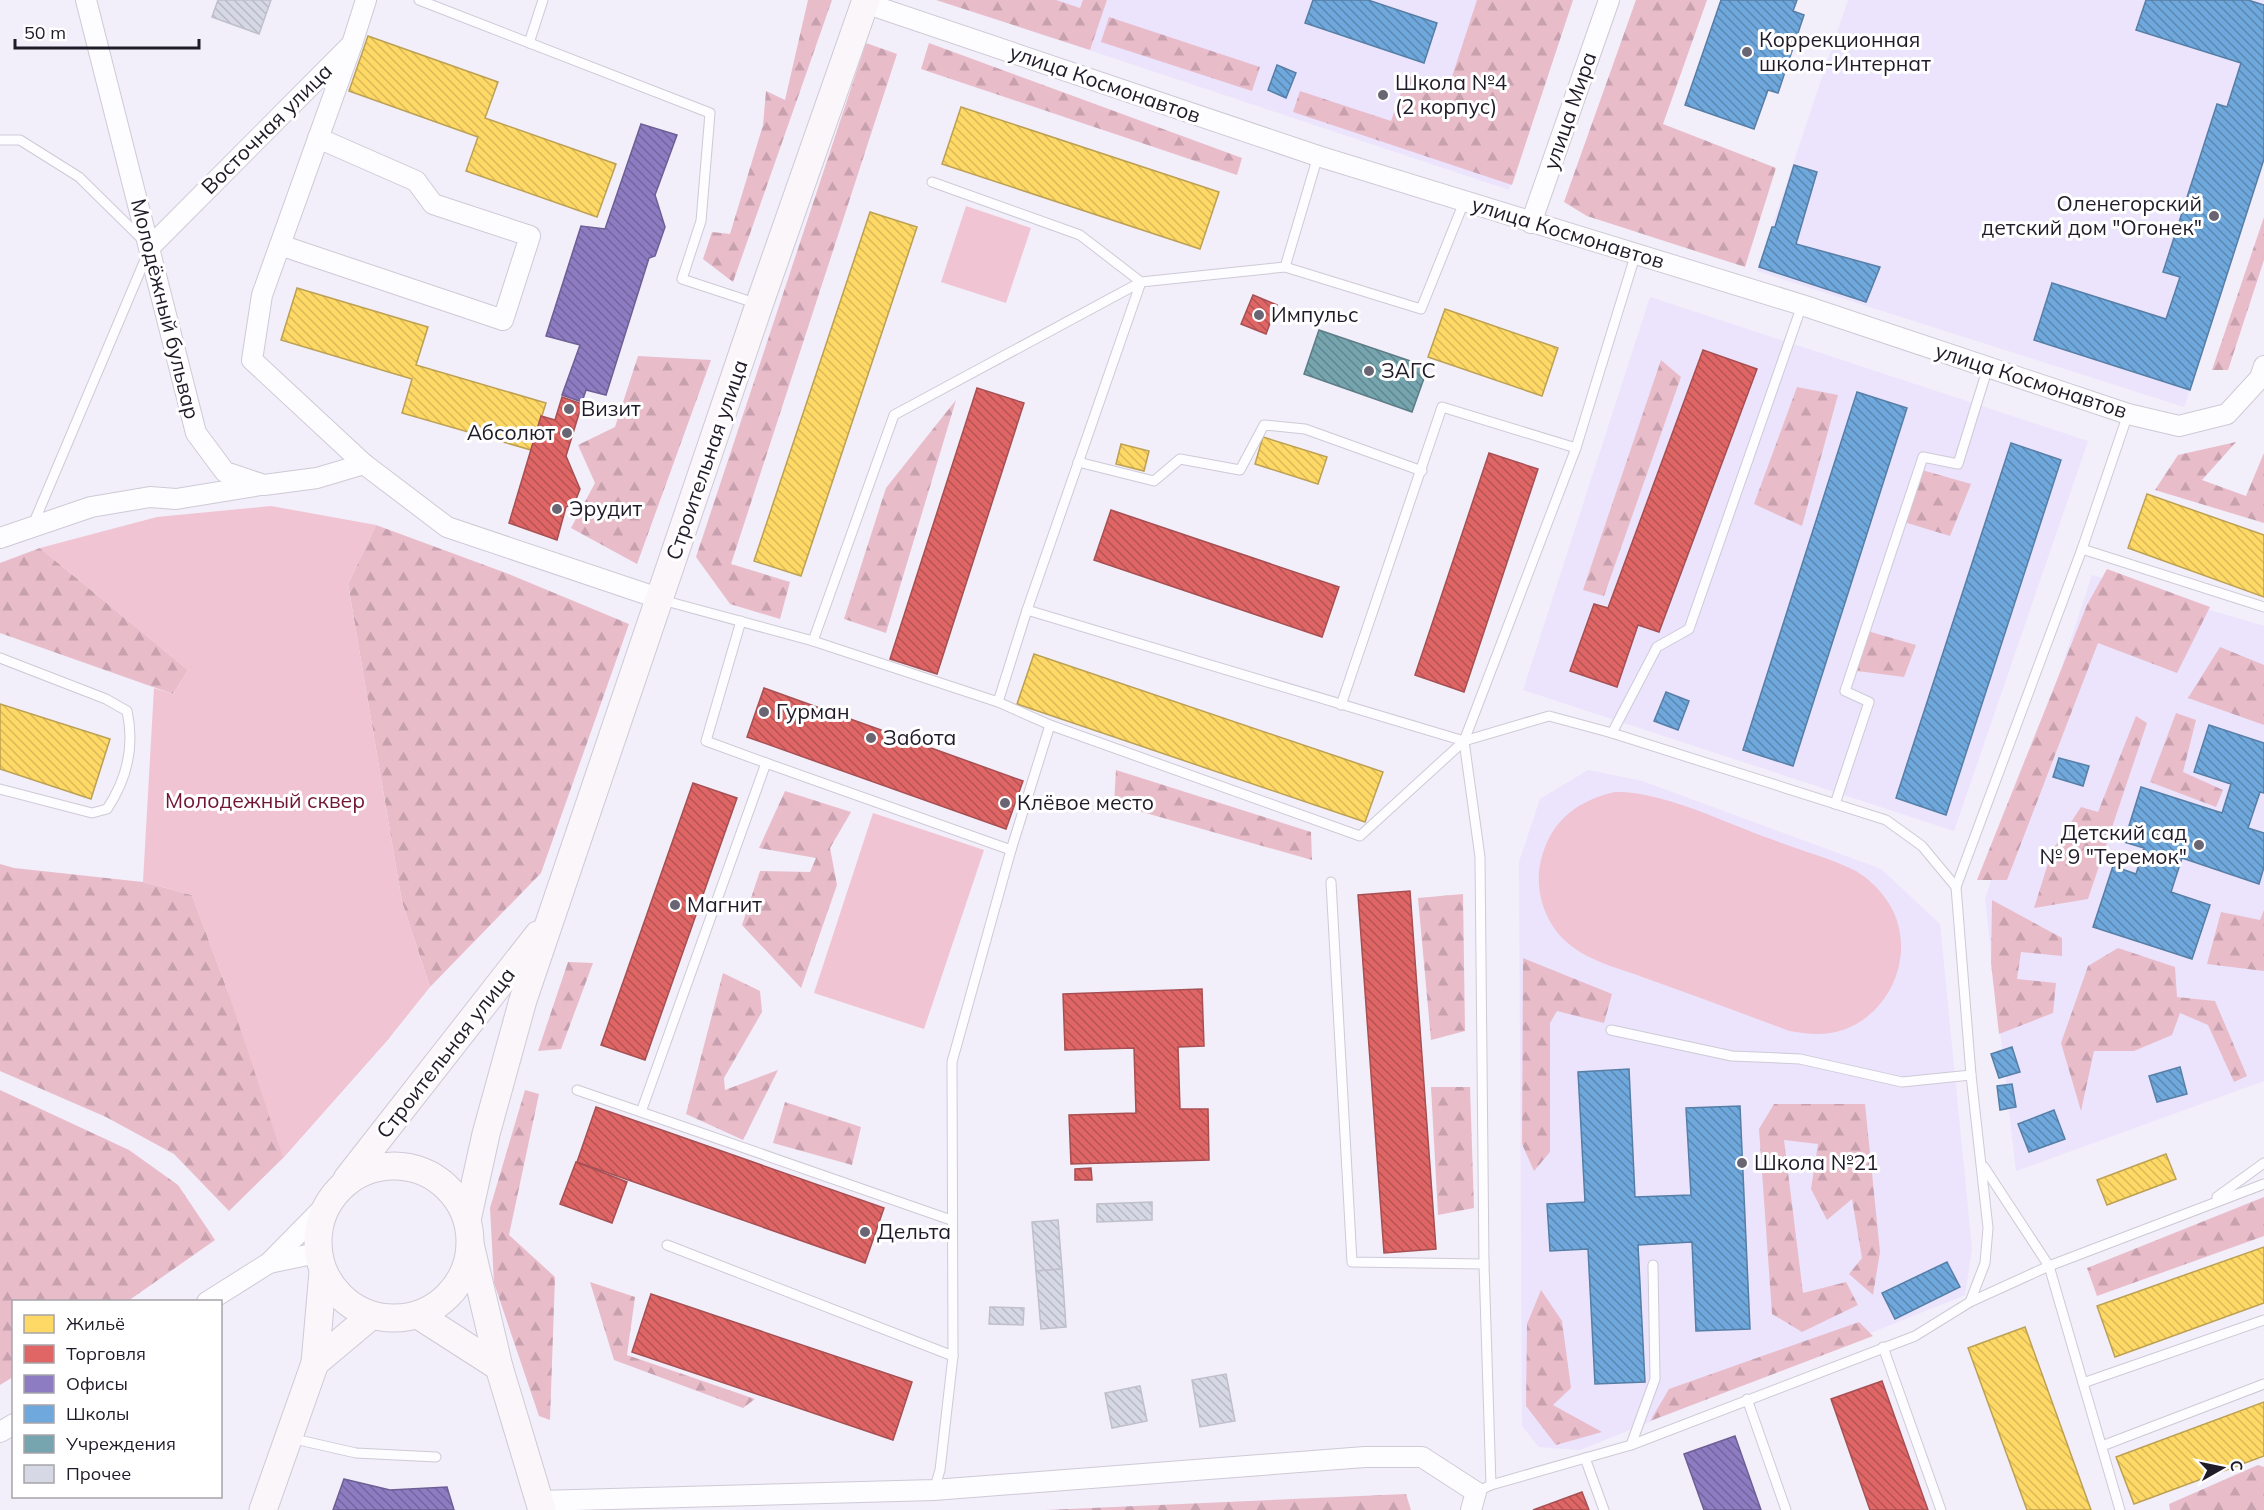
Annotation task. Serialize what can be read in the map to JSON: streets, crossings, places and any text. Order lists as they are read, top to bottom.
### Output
{
  "streets": {
    "street": [
      "улица Космонавтов",
      "улица Мира",
      "Восточная улица",
      "Молодёжный бульвар",
      "Строительная улица"
    ]
  },
  "crossings": [
    ["улица Космонавтов", "улица Мира"],
    ["улица Космонавтов", "Строительная улица"],
    ["Восточная улица", "Молодёжный бульвар"]
  ],
  "parks": ["Молодежный сквер"],
  "places": [
    "Коррекционная школа-Интернат",
    "Школа №4 (2 корпус)",
    "Оленегорский детский дом \"Огонек\"",
    "Импульс",
    "ЗАГС",
    "Визит",
    "Абсолют",
    "Эрудит",
    "Гурман",
    "Забота",
    "Клёвое место",
    "Детский сад № 9 \"Теремок\"",
    "Магнит",
    "Школа №21",
    "Дельта"
  ],
  "legend": [
    "Жильё",
    "Торговля",
    "Офисы",
    "Школы",
    "Учреждения",
    "Прочее"
  ],
  "scale_bar": "50 m",
  "north": "right"
}
